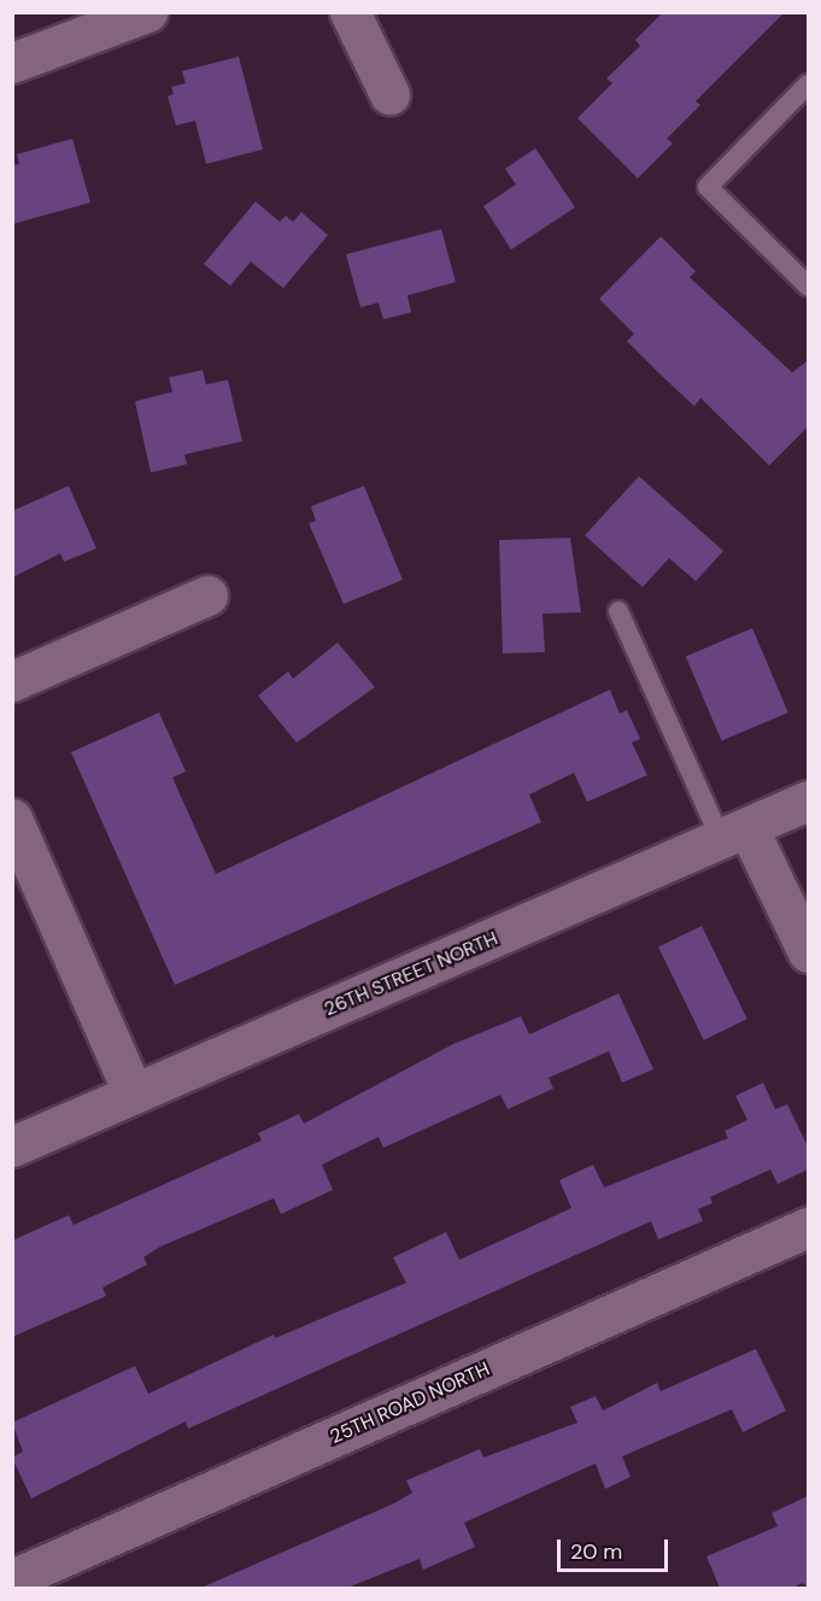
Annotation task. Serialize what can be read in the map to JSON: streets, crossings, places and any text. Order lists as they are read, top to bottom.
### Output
{
  "streets": {
    "street": ["26TH STREET NORTH", "25TH ROAD NORTH"]
  },
  "scale_bar": "20 m"
}
